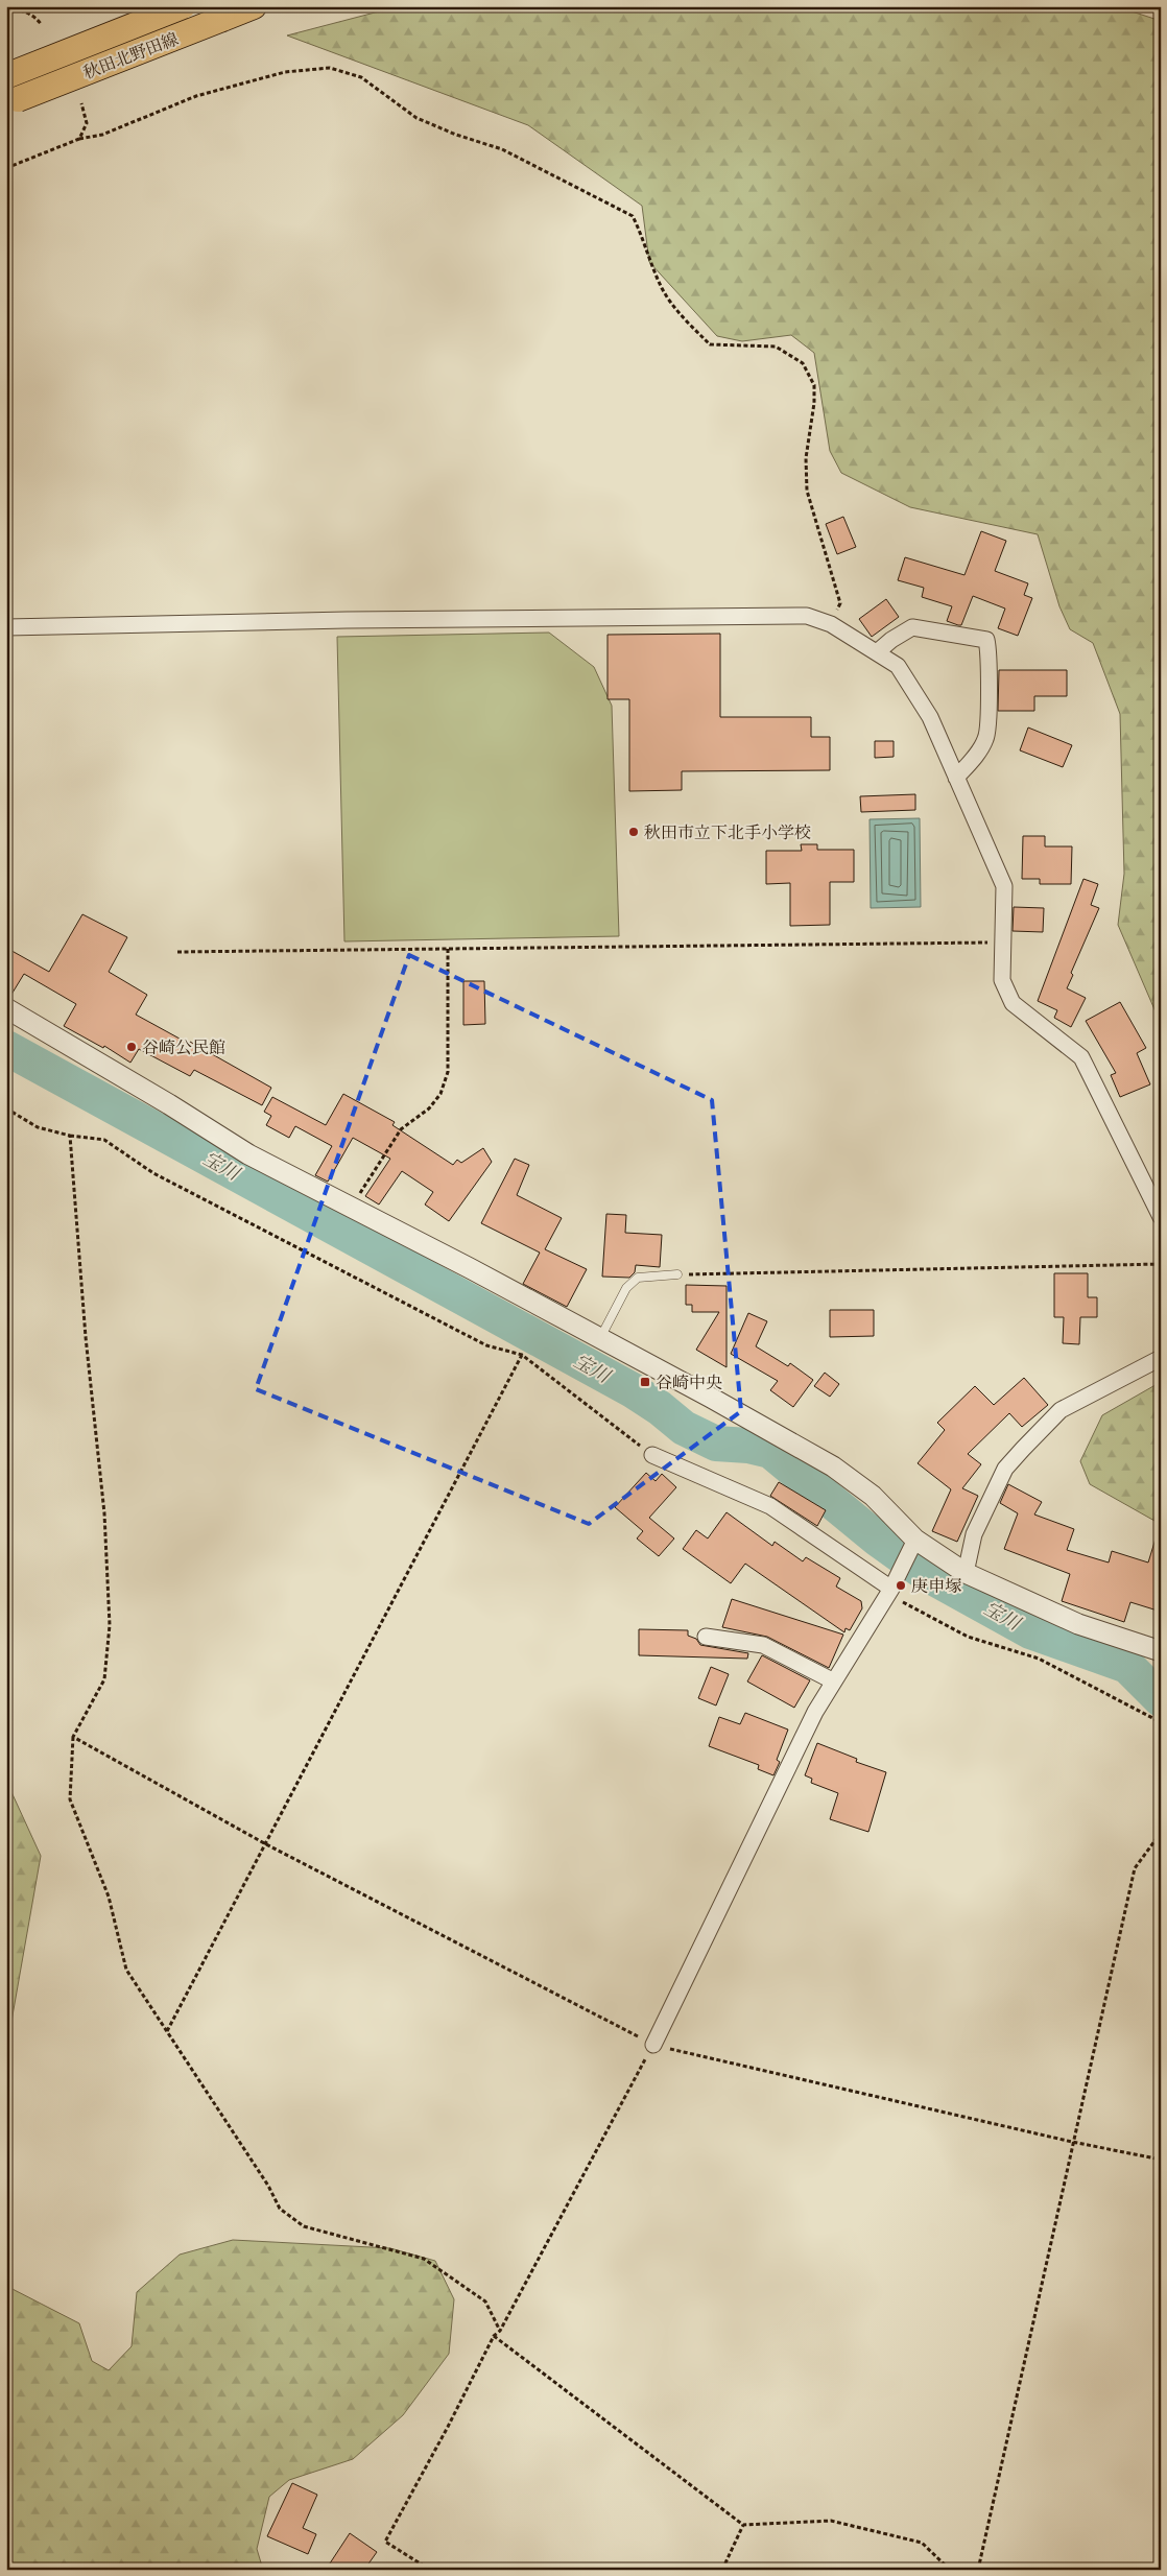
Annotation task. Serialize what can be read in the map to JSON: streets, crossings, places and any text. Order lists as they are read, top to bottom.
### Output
{
  "streets": {
    "main road": ["秋田北野田線"]
  },
  "water": ["宝川"],
  "places": {
    "other": ["秋田市立下北手小学校", "谷崎公民館", "庚申塚"],
    "transit": ["谷崎中央"]
  }
}
